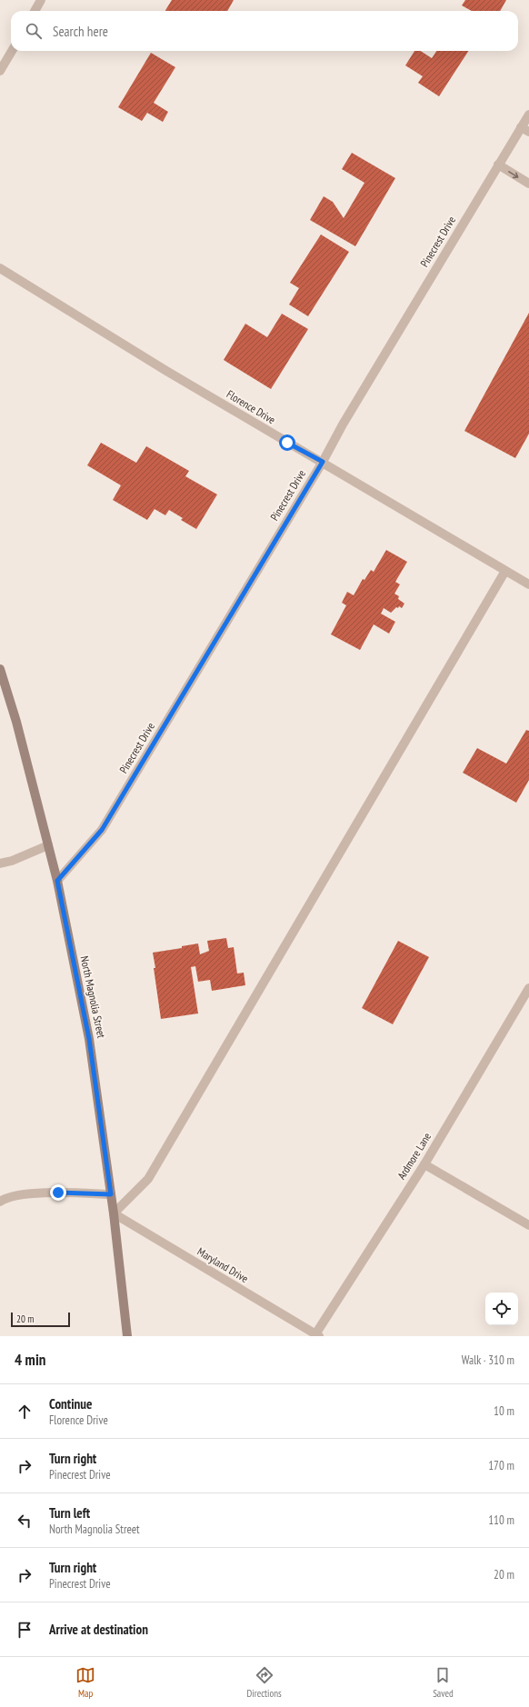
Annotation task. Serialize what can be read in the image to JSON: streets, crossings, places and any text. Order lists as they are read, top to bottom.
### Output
{
  "streets": {
    "street": [
      "Pinecrest Drive",
      "Florence Drive",
      "North Magnolia Street",
      "Ardmore Lane",
      "Maryland Drive"
    ]
  },
  "crossings": [
    ["Pinecrest Drive", "Florence Drive"],
    ["Pinecrest Drive", "North Magnolia Street"],
    ["North Magnolia Street", "Maryland Drive"],
    ["Ardmore Lane", "Maryland Drive"]
  ],
  "scale_bar": "20 m",
  "page": {
    "search": "Search here",
    "scale": "20 m",
    "heading": ["4 min", "Walk · 310 m"],
    "list": [
      ["Continue", "Florence Drive", "10 m"],
      ["Turn right", "Pinecrest Drive", "170 m"],
      ["Turn left", "North Magnolia Street", "110 m"],
      ["Turn right", "Pinecrest Drive", "20 m"],
      "Arrive at destination"
    ],
    "nav": ["Map", "Directions", "Saved"]
  }
}
